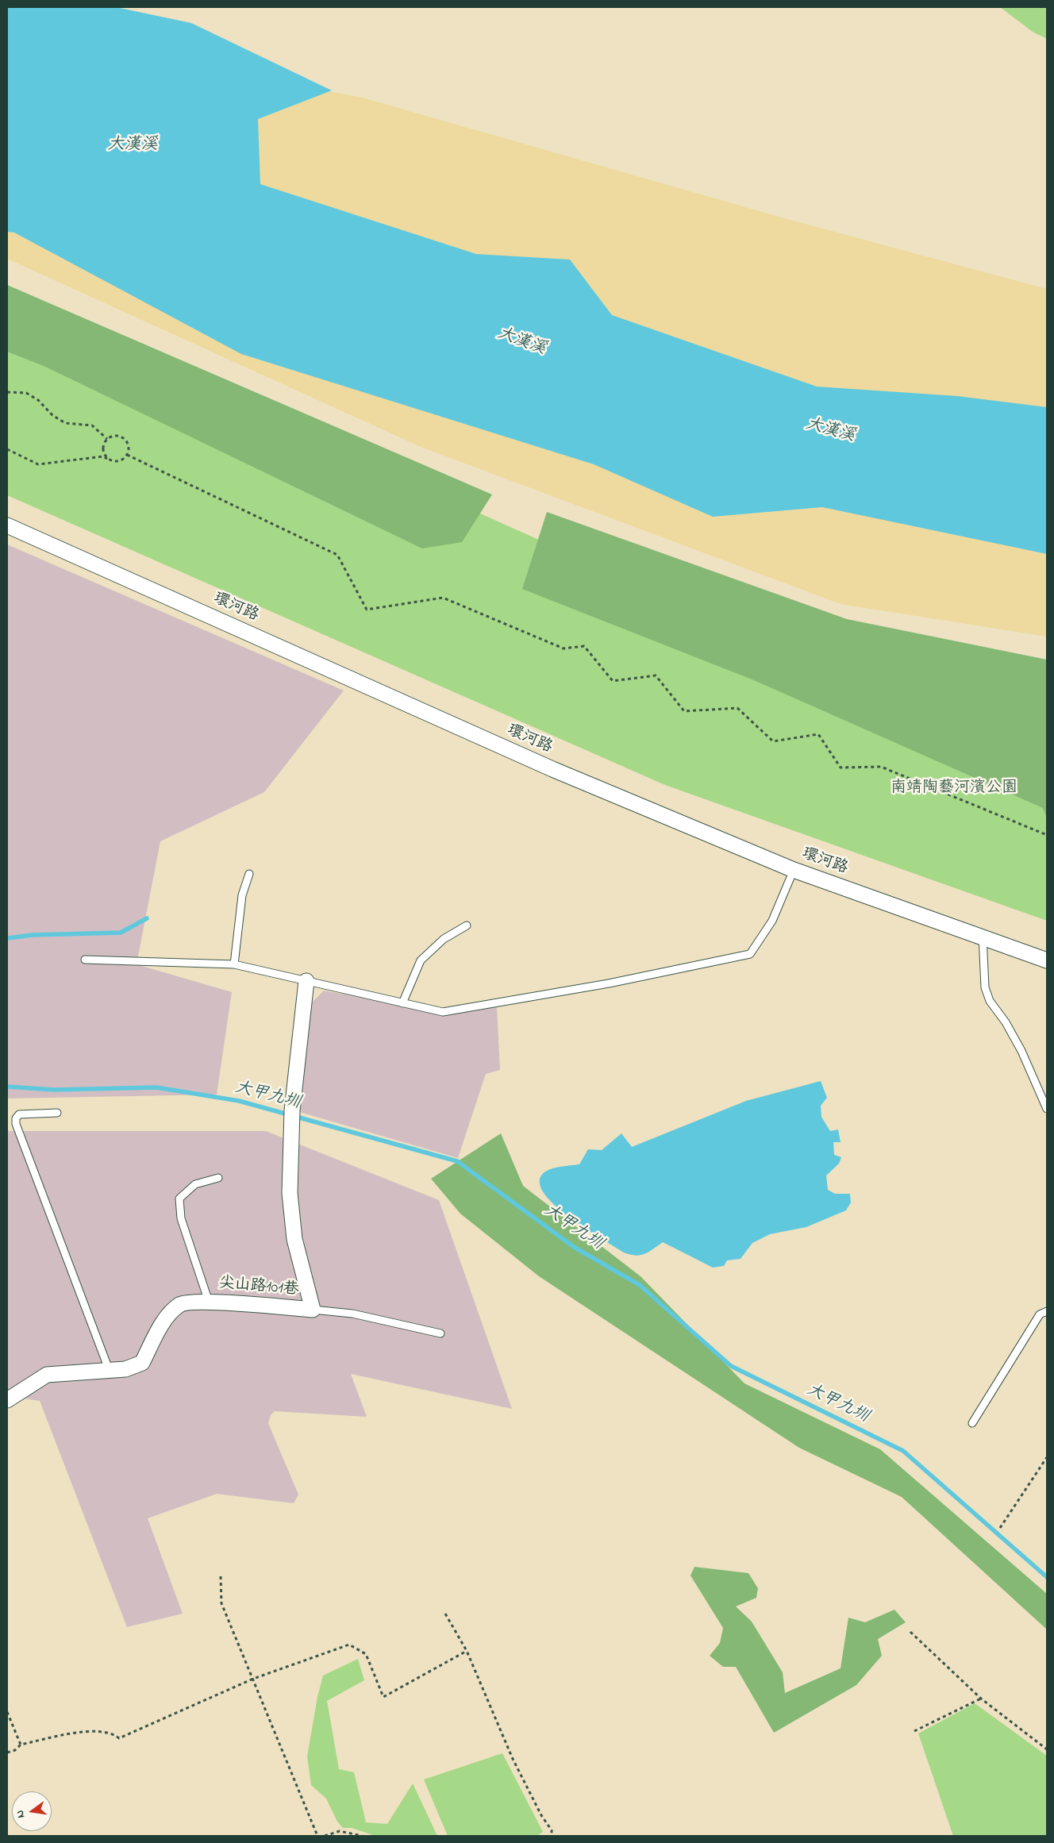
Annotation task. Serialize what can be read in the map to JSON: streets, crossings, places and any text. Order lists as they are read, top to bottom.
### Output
{
  "streets": {
    "street": ["環河路", "尖山路101巷"]
  },
  "water": ["大漢溪", "大甲九圳"],
  "parks": ["南靖陶藝河濱公園"],
  "north": "left"
}
